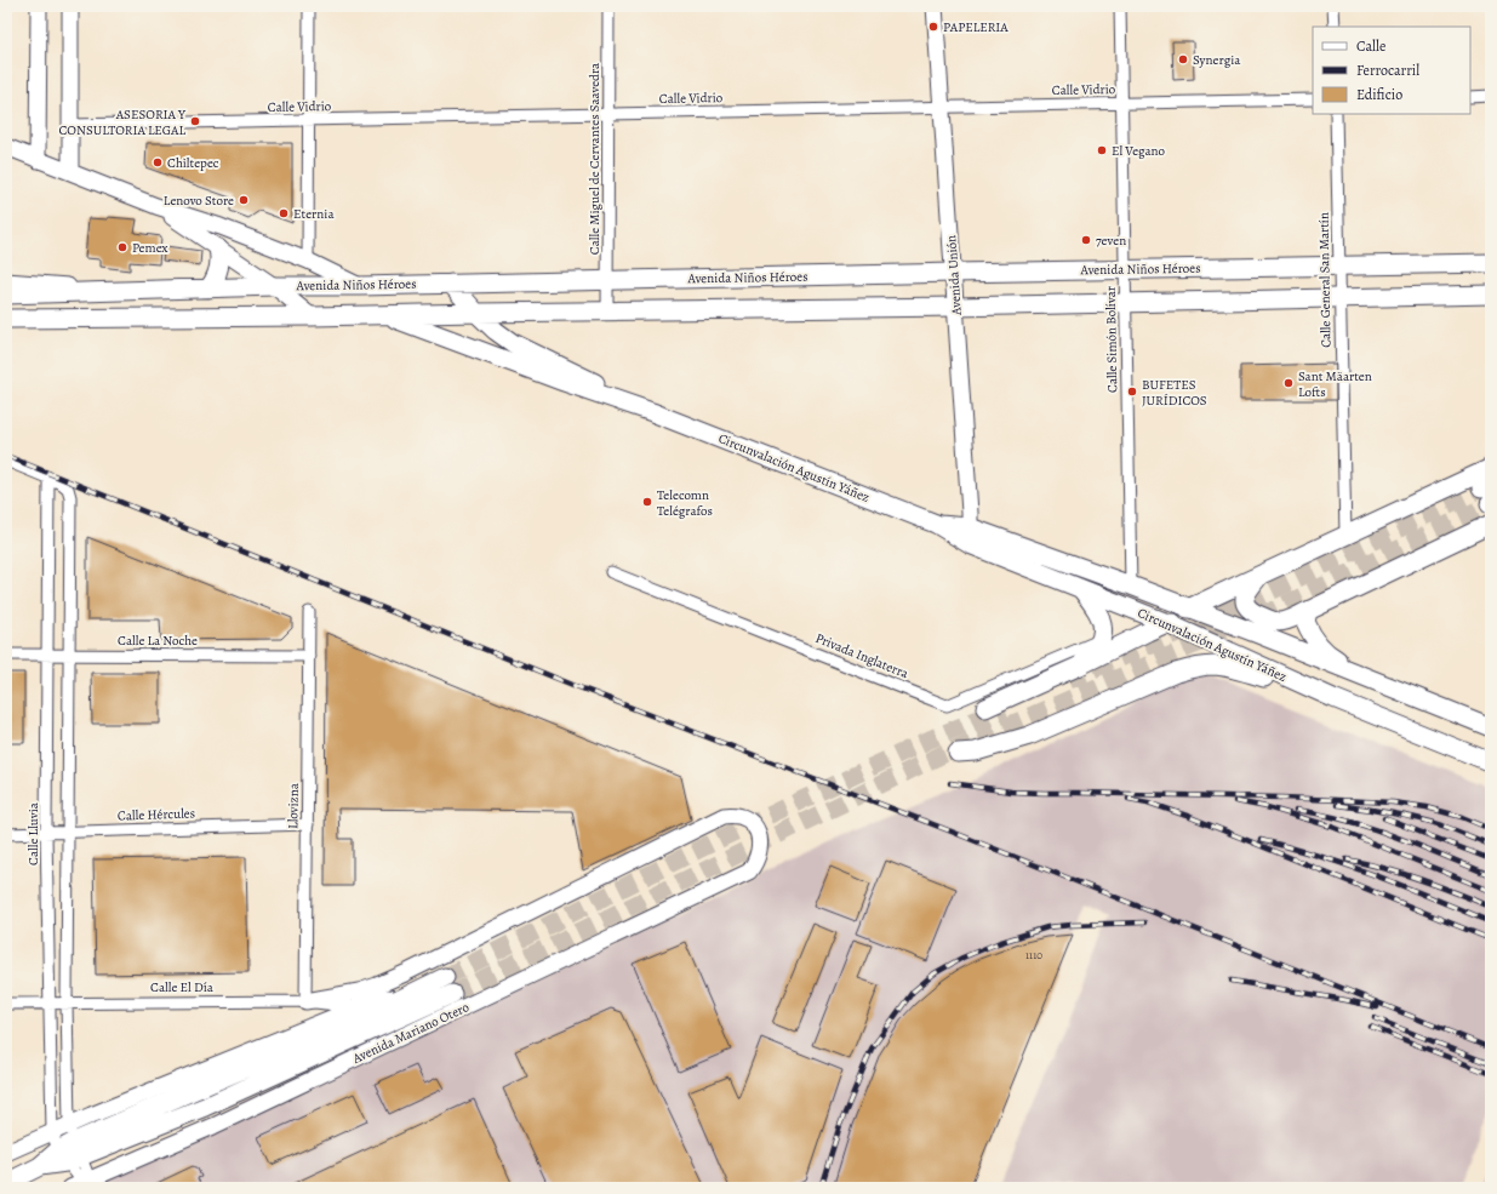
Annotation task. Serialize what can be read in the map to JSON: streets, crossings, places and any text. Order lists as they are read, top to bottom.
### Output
{
  "streets": {
    "main road": [
      "Avenida Niños Héroes",
      "Avenida Unión",
      "Circunvalación Agustín Yáñez",
      "Avenida Mariano Otero"
    ],
    "street": [
      "Calle Vidrio",
      "Calle Miguel de Cervantes Saavedra",
      "Calle General San Martín",
      "Calle Simón Bolívar",
      "Calle La Noche",
      "Privada Inglaterra",
      "Llovizna",
      "Calle Hércules",
      "Calle Lluvia",
      "Calle El Día"
    ]
  },
  "crossings": [
    ["Calle Vidrio", "Calle Miguel de Cervantes Saavedra"],
    ["Calle Vidrio", "Avenida Unión"],
    ["Calle Vidrio", "Calle Simón Bolívar"],
    ["Calle Miguel de Cervantes Saavedra", "Avenida Niños Héroes"],
    ["Avenida Niños Héroes", "Avenida Unión"],
    ["Avenida Niños Héroes", "Calle General San Martín"],
    ["Avenida Niños Héroes", "Calle Simón Bolívar"],
    ["Avenida Niños Héroes", "Circunvalación Agustín Yáñez"],
    ["Avenida Unión", "Circunvalación Agustín Yáñez"],
    ["Calle Simón Bolívar", "Circunvalación Agustín Yáñez"],
    ["Calle La Noche", "Llovizna"],
    ["Calle La Noche", "Calle Lluvia"],
    ["Llovizna", "Calle Hércules"],
    ["Llovizna", "Calle El Día"],
    ["Llovizna", "Avenida Mariano Otero"],
    ["Calle Hércules", "Calle Lluvia"],
    ["Calle Lluvia", "Calle El Día"],
    ["Calle Lluvia", "Avenida Mariano Otero"],
    ["Calle El Día", "Avenida Mariano Otero"]
  ],
  "places": [
    "PAPELERIA",
    "Synergia",
    "ASESORIA Y CONSULTORIA LEGAL",
    "El Vegano",
    "Chiltepec",
    "Lenovo Store",
    "Eternia",
    "7even",
    "Pemex",
    "Sant Mäarten Lofts",
    "BUFETES JURÍDICOS",
    "Telecomn Telégrafos"
  ],
  "house_numbers": ["1110"],
  "legend": ["Calle", "Ferrocarril", "Edificio"]
}
